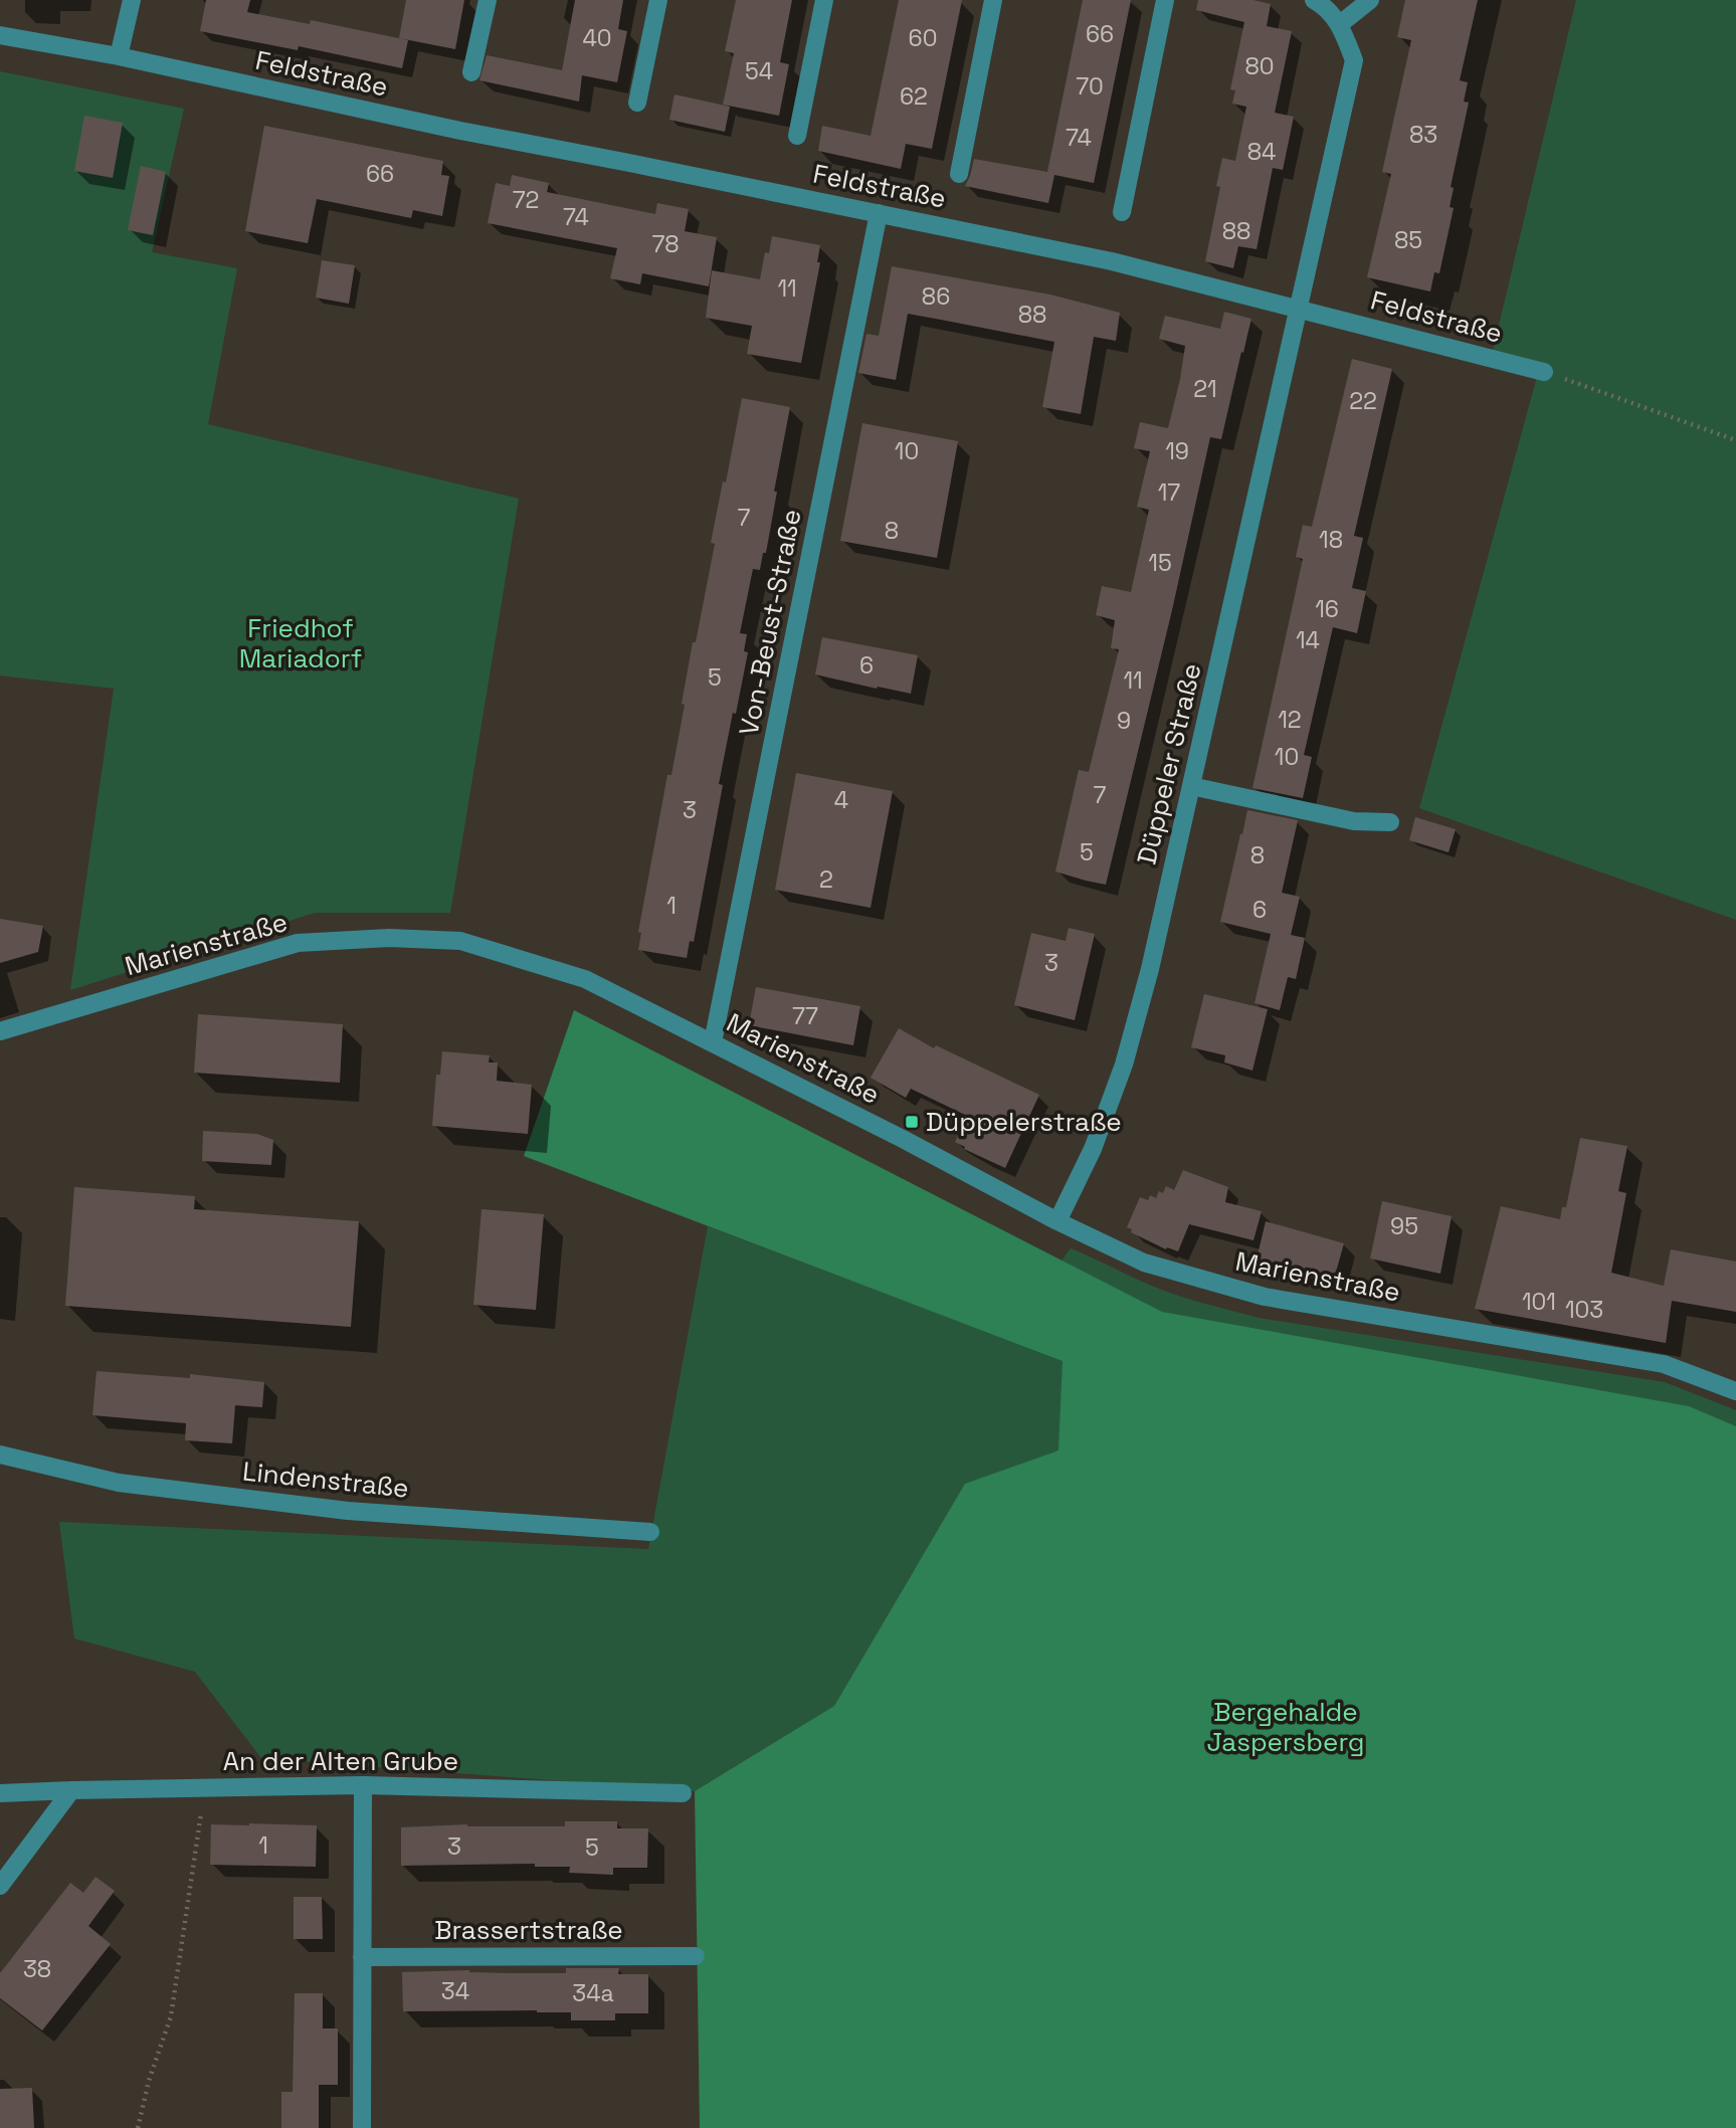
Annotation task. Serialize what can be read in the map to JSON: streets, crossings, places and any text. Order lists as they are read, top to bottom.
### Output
{
  "streets": {
    "street": [
      "Feldstraße",
      "Von-Beust-Straße",
      "Düppeler Straße",
      "Marienstraße",
      "Lindenstraße",
      "An der Alten Grube",
      "Brassertstraße"
    ]
  },
  "crossings": [
    ["Feldstraße", "Von-Beust-Straße"],
    ["Feldstraße", "Düppeler Straße"],
    ["Von-Beust-Straße", "Marienstraße"],
    ["Düppeler Straße", "Marienstraße"]
  ],
  "parks": ["Friedhof Mariadorf", "Bergehalde Jaspersberg"],
  "places": {
    "transit": ["Düppelerstraße"]
  },
  "house_numbers": [
    "66",
    "40",
    "60",
    "80",
    "54",
    "70",
    "62",
    "83",
    "74",
    "84",
    "66",
    "72",
    "74",
    "88",
    "85",
    "78",
    "11",
    "86",
    "88",
    "21",
    "22",
    "10",
    "19",
    "17",
    "7",
    "8",
    "18",
    "15",
    "16",
    "14",
    "6",
    "5",
    "11",
    "12",
    "9",
    "10",
    "7",
    "4",
    "3",
    "5",
    "8",
    "2",
    "1",
    "6",
    "3",
    "77",
    "95",
    "101",
    "103",
    "1",
    "3",
    "5",
    "38",
    "34",
    "34a"
  ]
}
